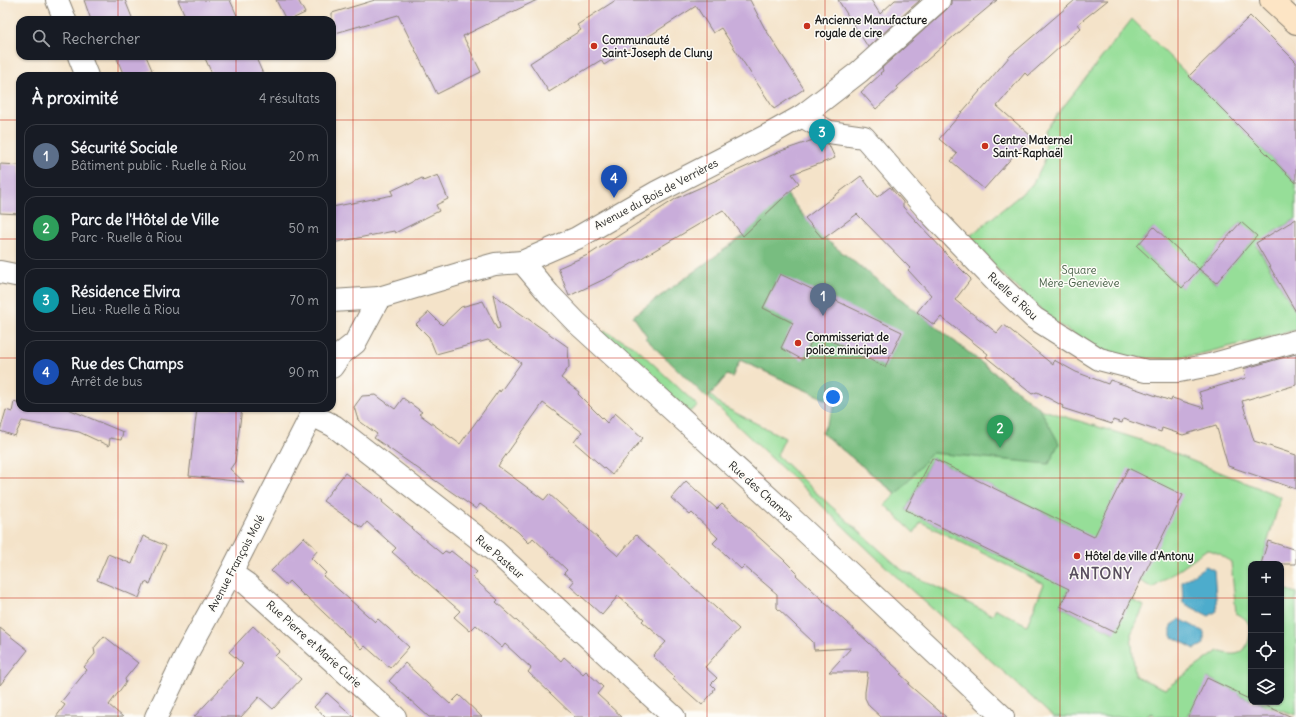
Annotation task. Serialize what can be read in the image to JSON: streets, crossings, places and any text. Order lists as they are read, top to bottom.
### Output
{
  "streets": {
    "street": [
      "Avenue du Bois de Verrières",
      "Ruelle à Riou",
      "Rue des Champs",
      "Rue Pasteur",
      "Avenue François Molé",
      "Rue Pierre et Marie Curie"
    ]
  },
  "crossings": [
    ["Avenue du Bois de Verrières", "Ruelle à Riou"],
    ["Avenue du Bois de Verrières", "Rue des Champs"],
    ["Rue Pasteur", "Avenue François Molé"],
    ["Avenue François Molé", "Rue Pierre et Marie Curie"]
  ],
  "districts": ["ANTONY"],
  "parks": ["Square Mère-Geneviève"],
  "places": [
    "Ancienne Manufacture royale de cire",
    "Communauté Saint-Joseph de Cluny",
    "Centre Maternel Saint-Raphaël",
    "Commisseriat de police minicipale",
    "Hôtel de ville d'Antony"
  ],
  "page": {
    "search": "Rechercher",
    "heading": ["À proximité", "4 résultats"],
    "pins": [
      "3",
      "4",
      "1",
      "2"
    ],
    "list": [
      {
        "mark": "1",
        "name": "Sécurité Sociale",
        "note": "Bâtiment public · Ruelle à Riou",
        "value": "20 m"
      },
      {
        "mark": "2",
        "name": "Parc de l'Hôtel de Ville",
        "note": "Parc · Ruelle à Riou",
        "value": "50 m"
      },
      {
        "mark": "3",
        "name": "Résidence Elvira",
        "note": "Lieu · Ruelle à Riou",
        "value": "70 m"
      },
      {
        "mark": "4",
        "name": "Rue des Champs",
        "note": "Arrêt de bus",
        "value": "90 m"
      }
    ],
    "map_buttons": ["+", "−"]
  }
}
